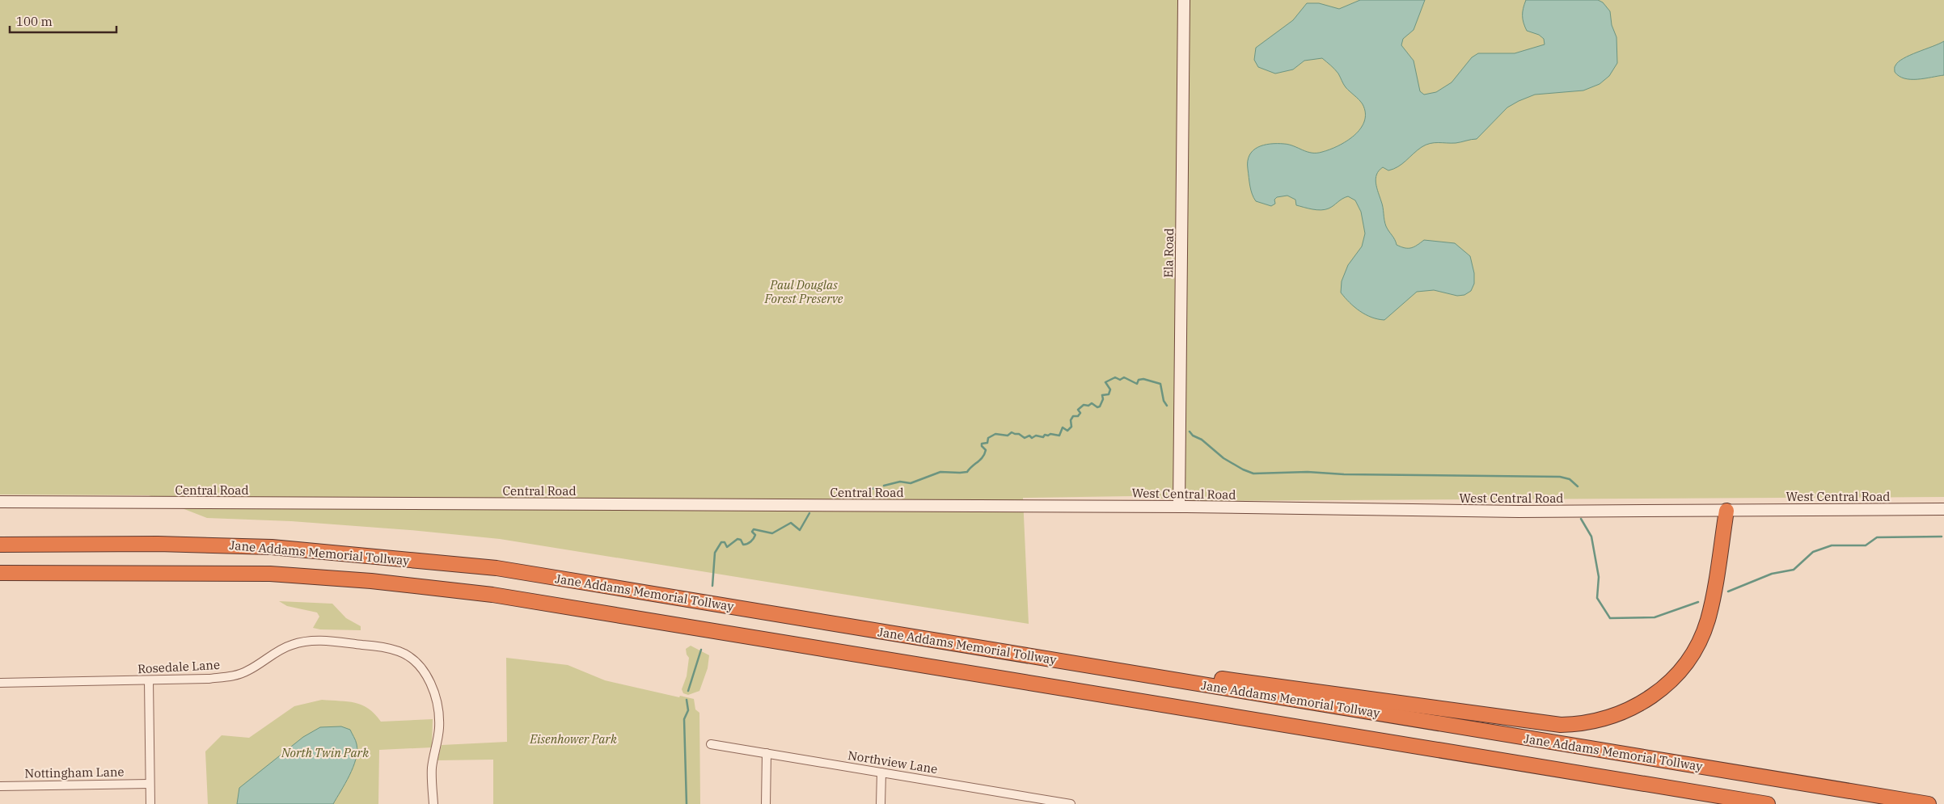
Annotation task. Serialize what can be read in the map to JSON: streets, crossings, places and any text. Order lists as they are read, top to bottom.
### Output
{
  "streets": {
    "highway": ["Jane Addams Memorial Tollway"],
    "street": [
      "Ela Road",
      "Central Road",
      "West Central Road",
      "Rosedale Lane",
      "Northview Lane",
      "Nottingham Lane"
    ]
  },
  "crossings": [
    ["Ela Road", "West Central Road"],
    ["Central Road", "West Central Road"]
  ],
  "parks": ["Paul Douglas Forest Preserve", "Eisenhower Park", "North Twin Park"],
  "scale_bar": "100 m"
}
